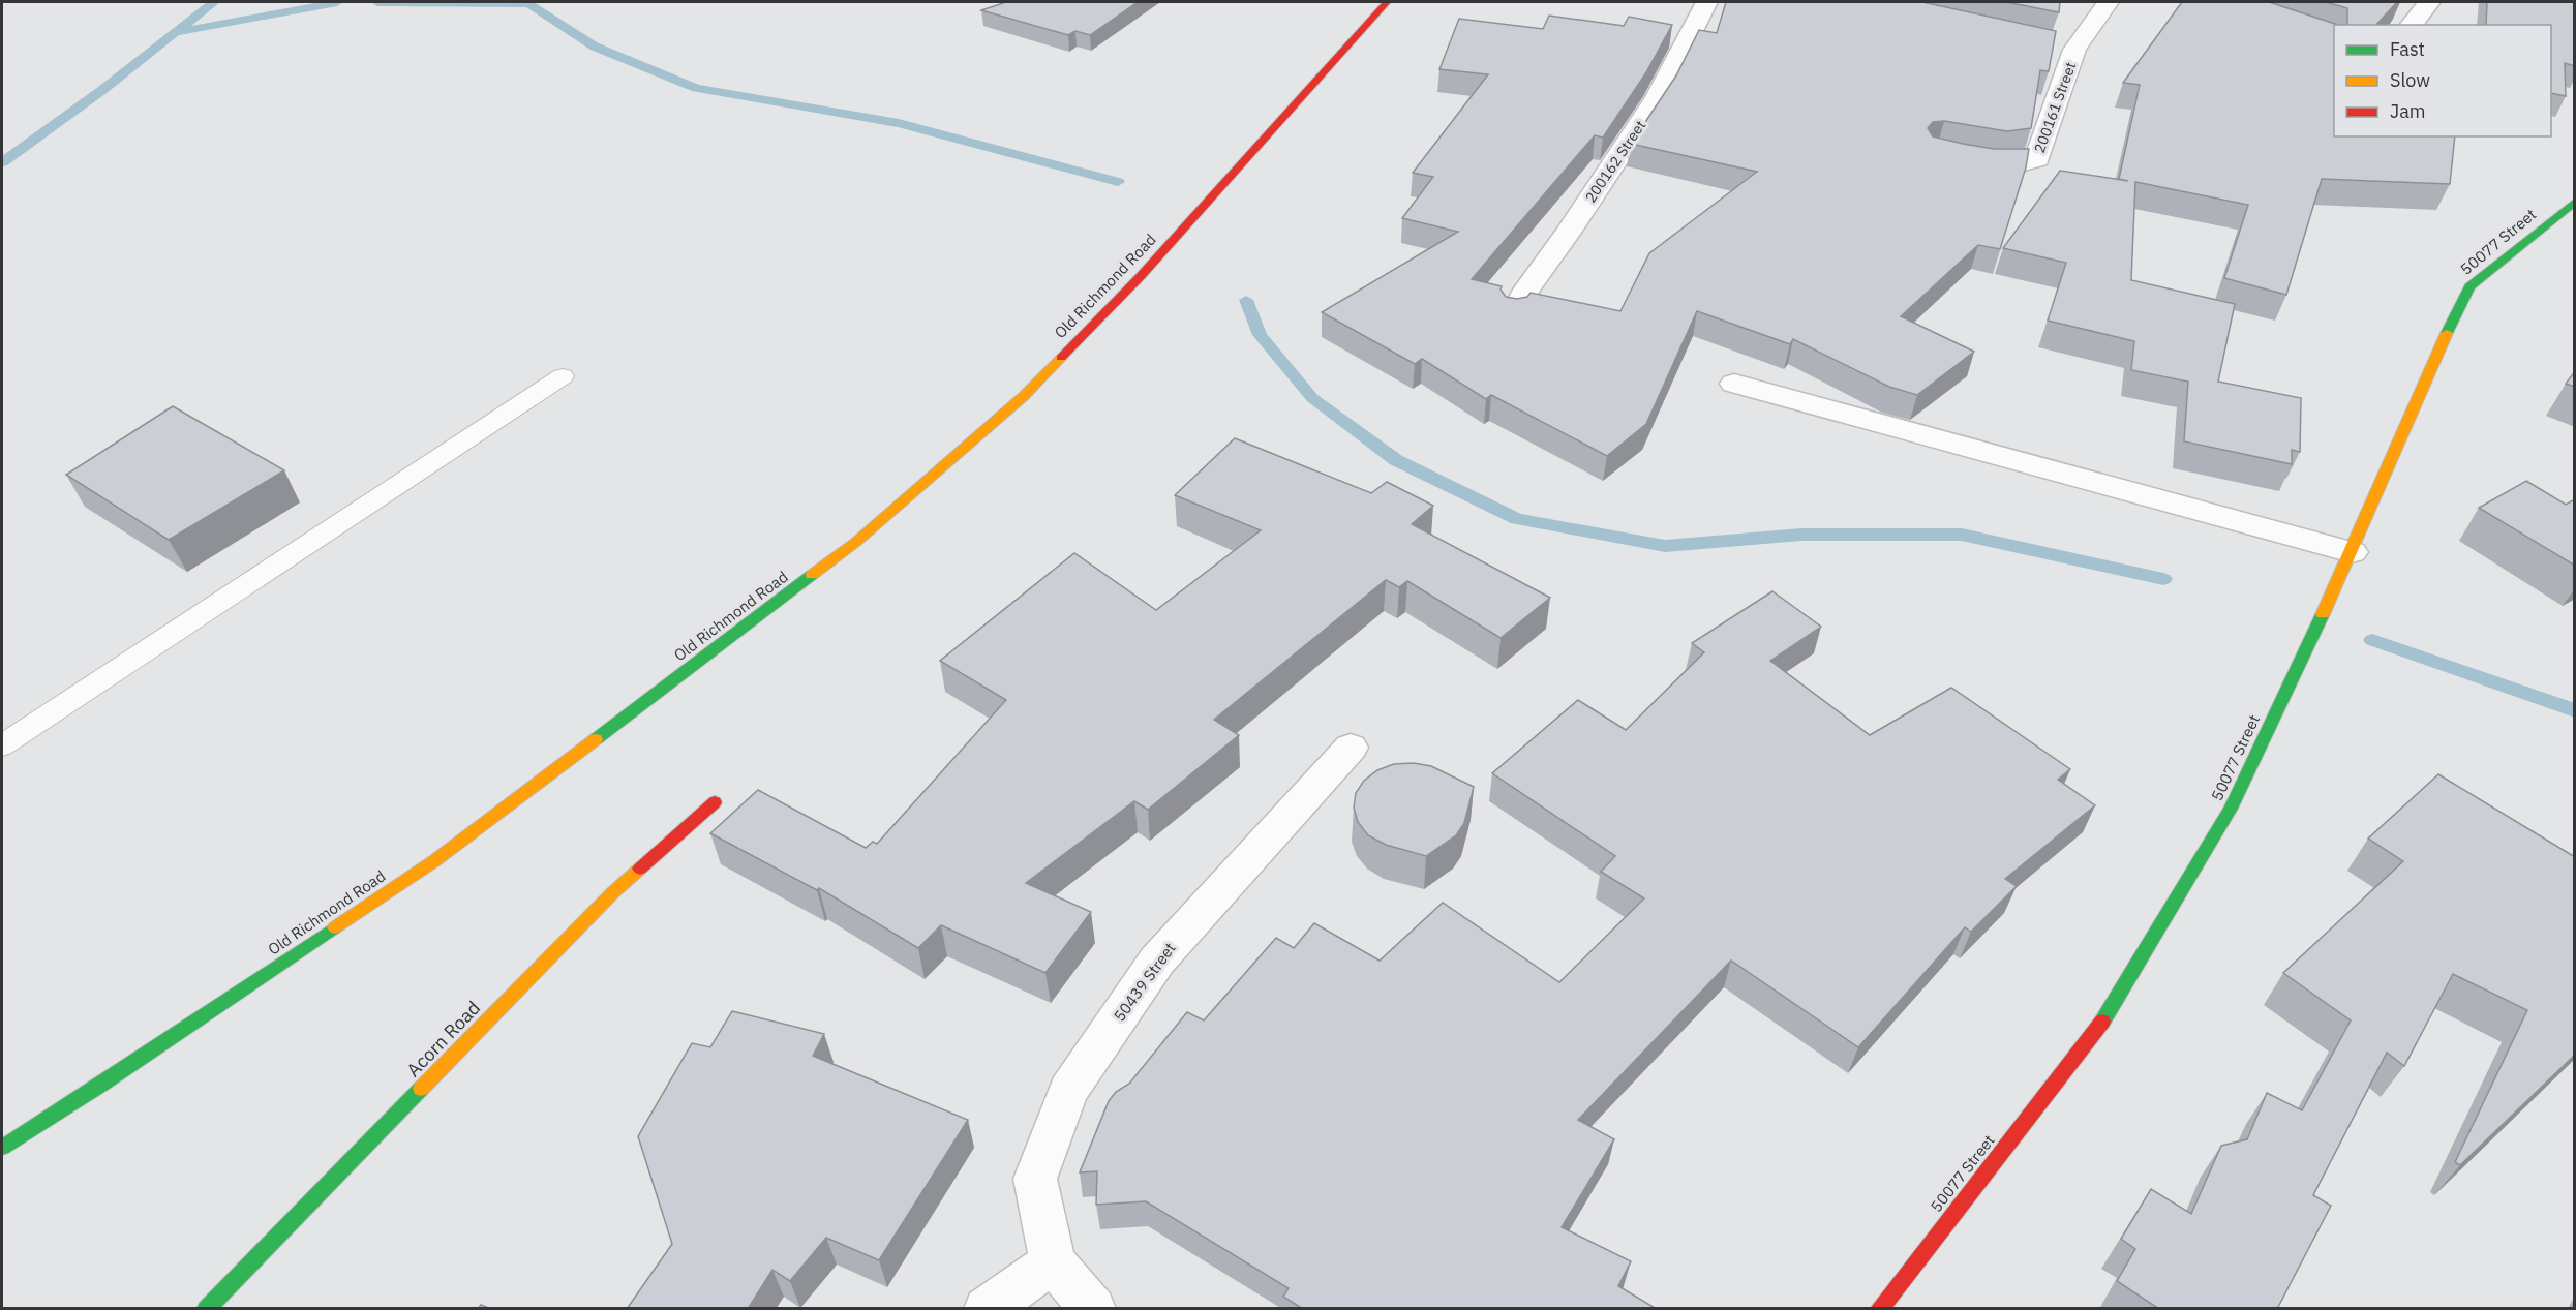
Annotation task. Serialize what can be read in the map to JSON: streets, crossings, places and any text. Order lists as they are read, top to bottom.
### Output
{
  "streets": {
    "street": [
      "200161 Street",
      "200162 Street",
      "50077 Street",
      "Old Richmond Road",
      "50439 Street",
      "Acorn Road"
    ]
  },
  "legend": ["Fast", "Slow", "Jam"]
}
